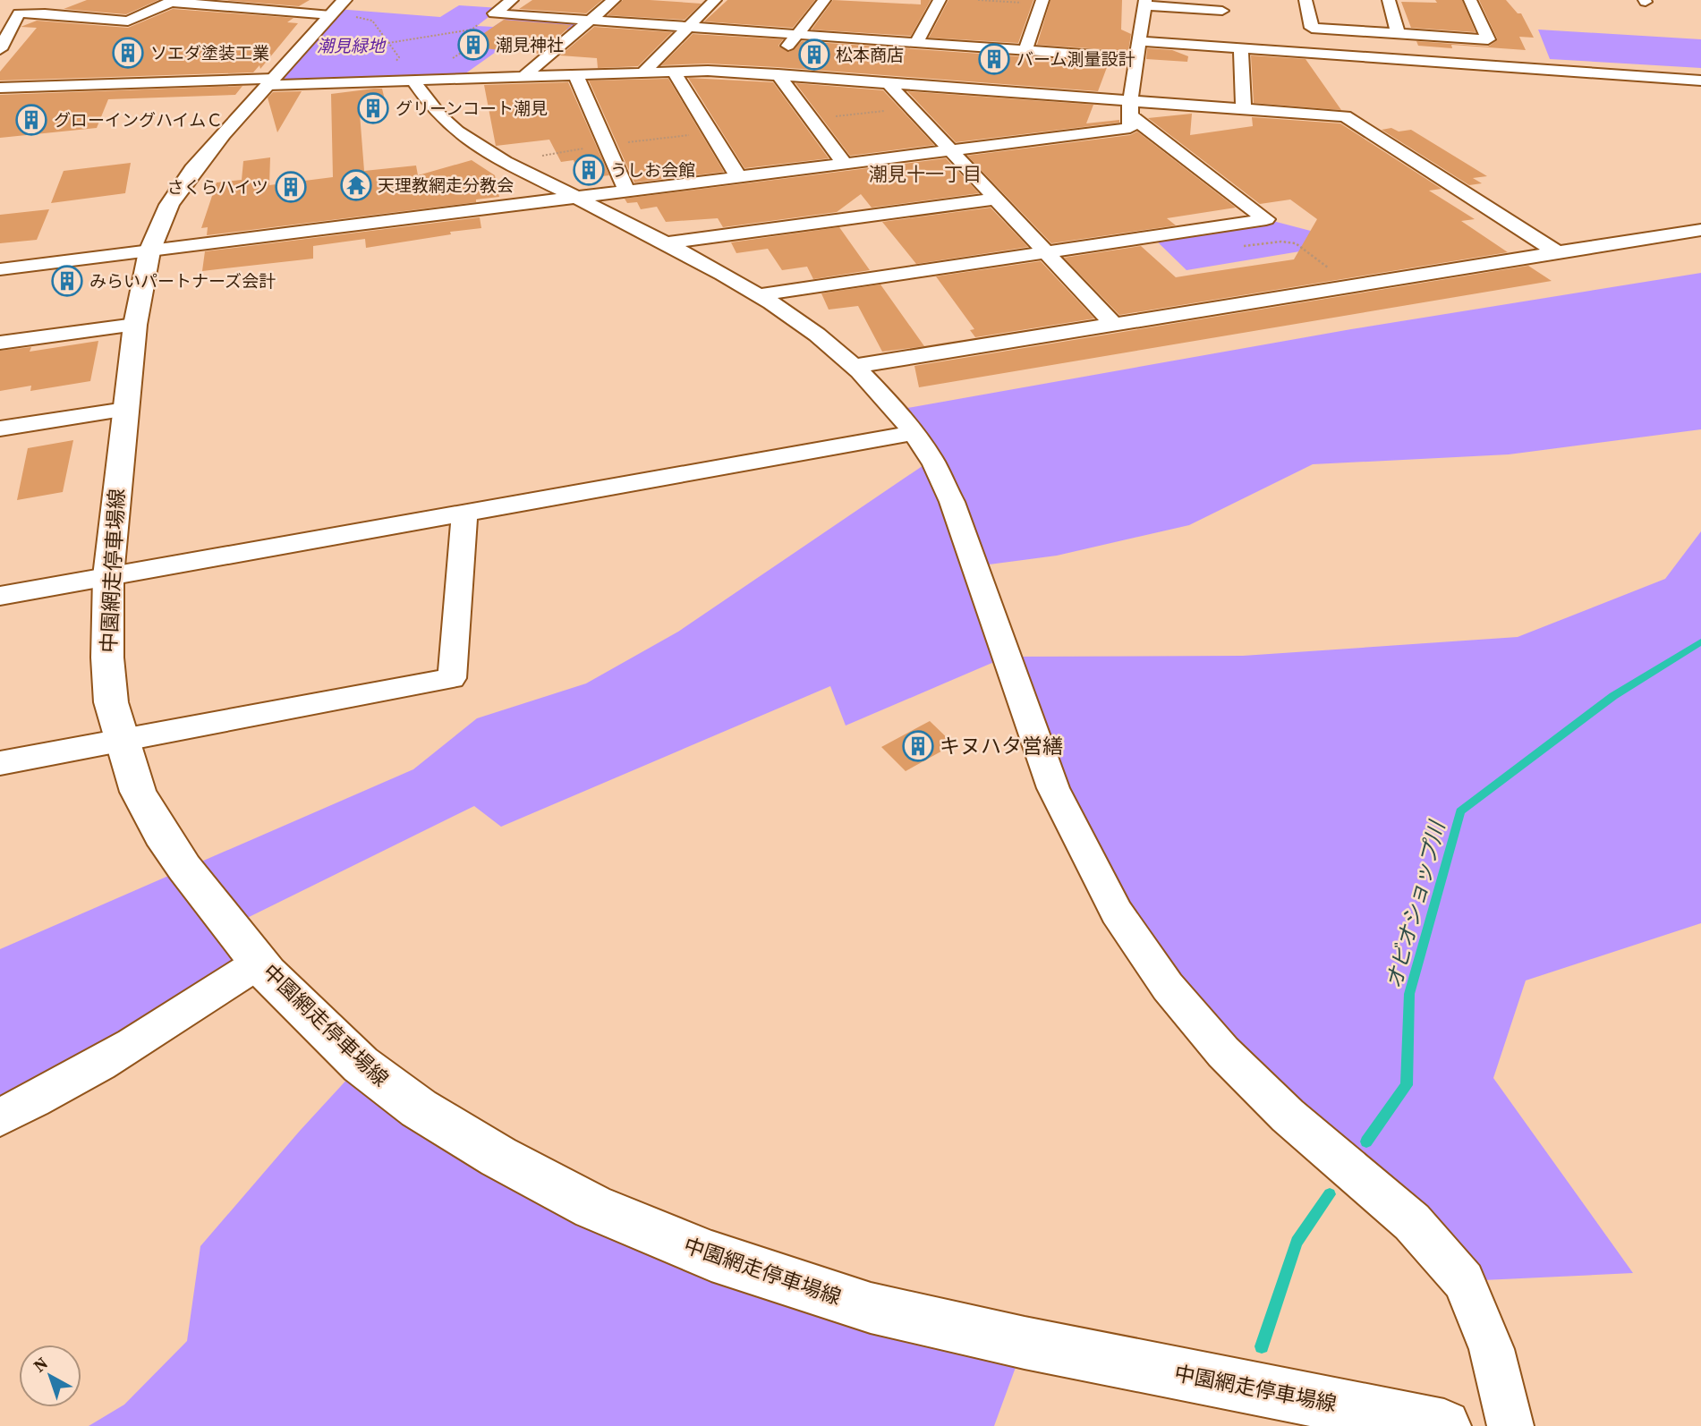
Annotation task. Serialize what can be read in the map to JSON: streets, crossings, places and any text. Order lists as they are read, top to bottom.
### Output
{
  "streets": {
    "main road": ["中園網走停車場線"]
  },
  "districts": ["潮見十一丁目"],
  "water": ["オビオショップ川"],
  "parks": ["潮見緑地"],
  "places": {
    "building": [
      "潮見神社",
      "ソエダ塗装工業",
      "松本商店",
      "バーム測量設計",
      "グリーンコート潮見",
      "グローイングハイムＣ",
      "うしお会館",
      "さくらハイツ",
      "みらいパートナーズ会計",
      "キヌハタ営繕"
    ],
    "temple": ["天理教網走分教会"]
  },
  "north": "top left"
}
